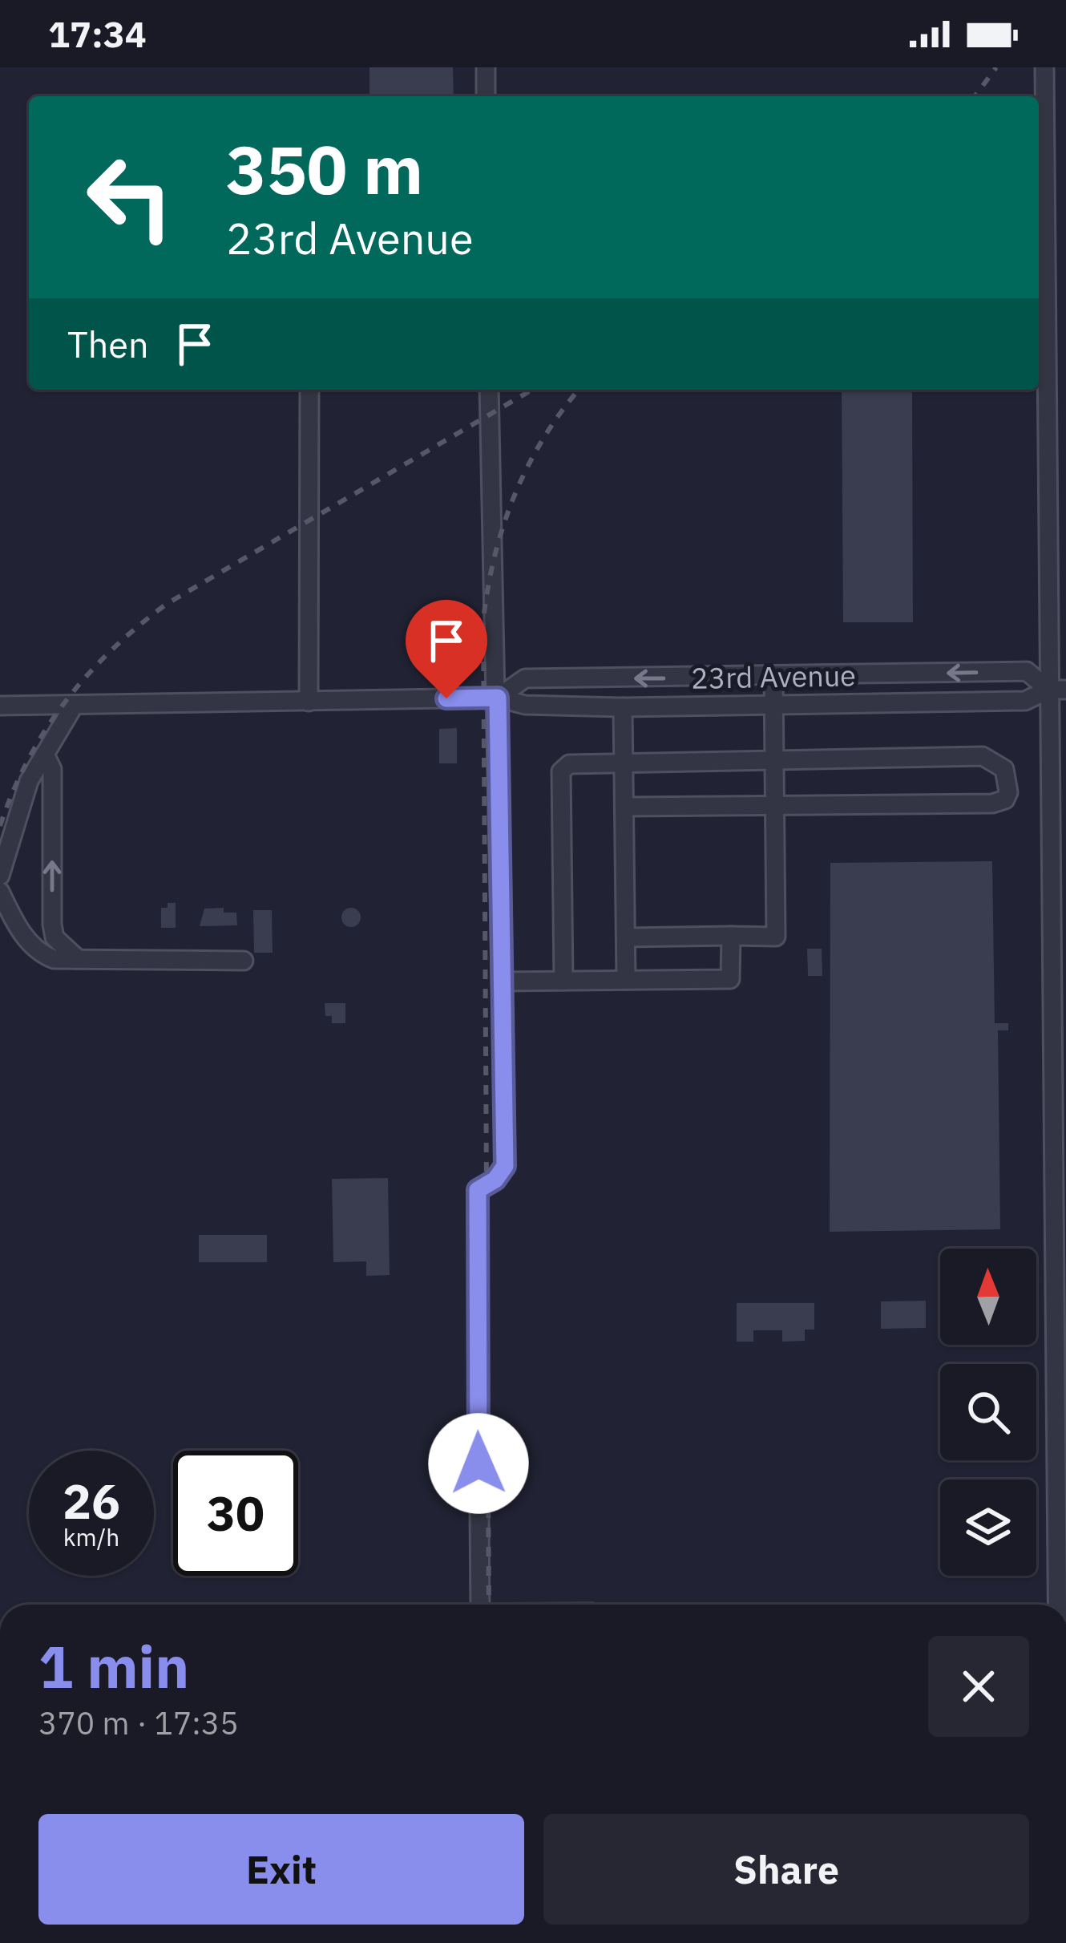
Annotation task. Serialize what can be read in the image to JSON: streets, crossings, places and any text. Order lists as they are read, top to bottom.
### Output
{
  "streets": {
    "street": ["23rd Avenue"]
  },
  "north": "top",
  "page": {
    "status": "17:34",
    "turn": ["350 m", "23rd Avenue"],
    "then": "Then",
    "speed": "26 km/h",
    "limit": "30",
    "heading": ["1 min", "370 m · 17:35"],
    "buttons": ["Exit", "Share"]
  }
}
